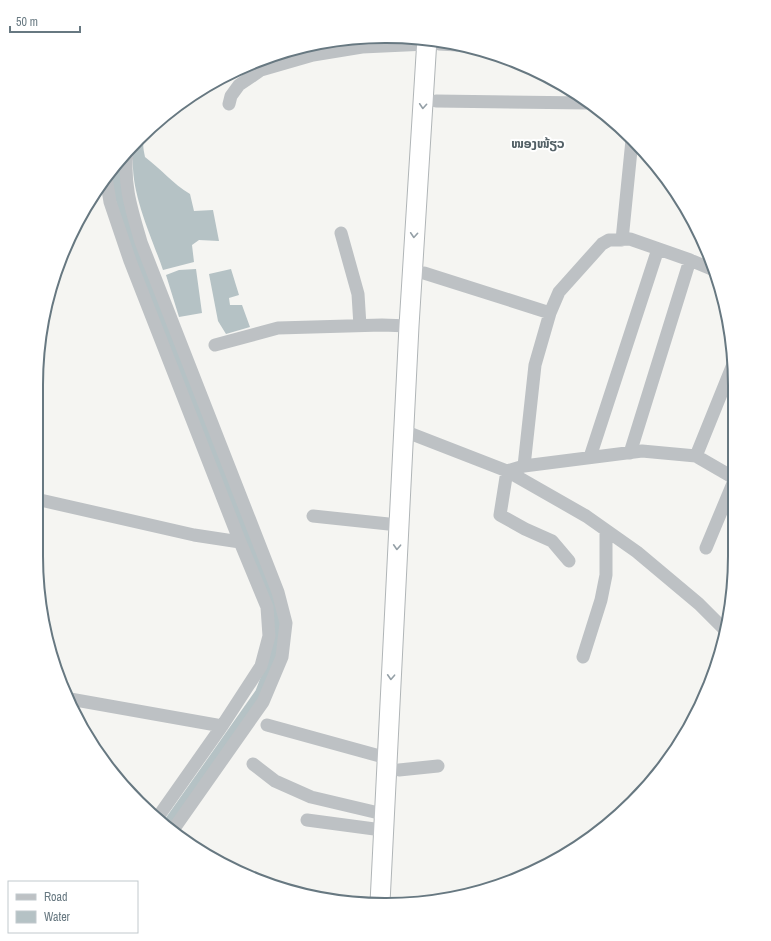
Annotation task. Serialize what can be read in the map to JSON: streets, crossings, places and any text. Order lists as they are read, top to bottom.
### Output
{
  "districts": ["ໜອງໜ້ຽວ"],
  "legend": ["Road", "Water"],
  "scale_bar": "50 m"
}
